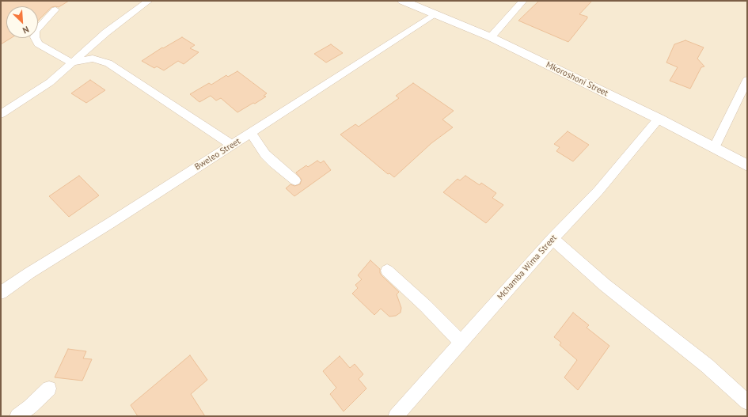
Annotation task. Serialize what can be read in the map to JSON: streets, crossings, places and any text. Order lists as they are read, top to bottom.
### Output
{
  "streets": {
    "street": ["Mkoroshoni Street", "Bweleo Street", "Mchamba Wima Street"]
  },
  "crossings": [
    ["Mkoroshoni Street", "Bweleo Street"],
    ["Mkoroshoni Street", "Mchamba Wima Street"]
  ],
  "north": "bottom right"
}
